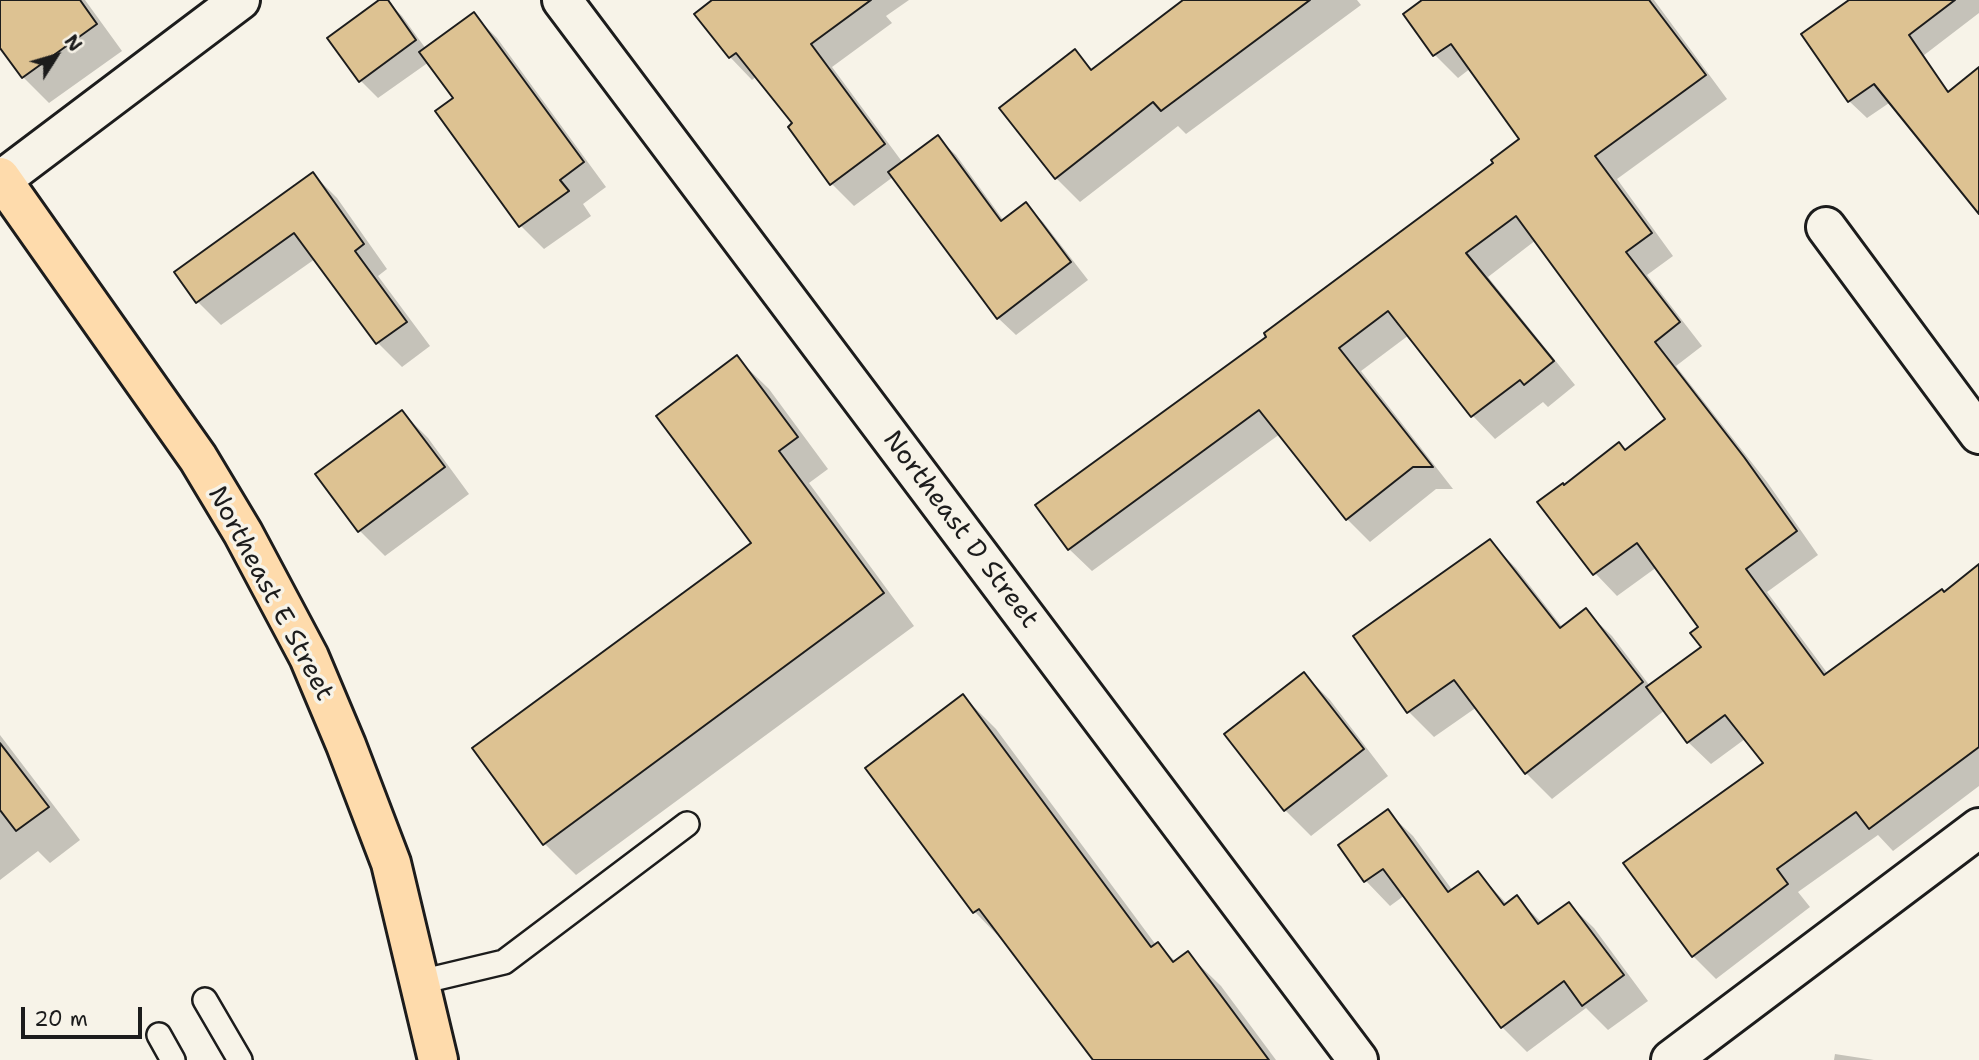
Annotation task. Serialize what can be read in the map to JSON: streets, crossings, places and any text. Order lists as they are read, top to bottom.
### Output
{
  "streets": {
    "main road": ["Northeast E Street"],
    "street": ["Northeast D Street"]
  },
  "scale_bar": "20 m",
  "north": "top right"
}
